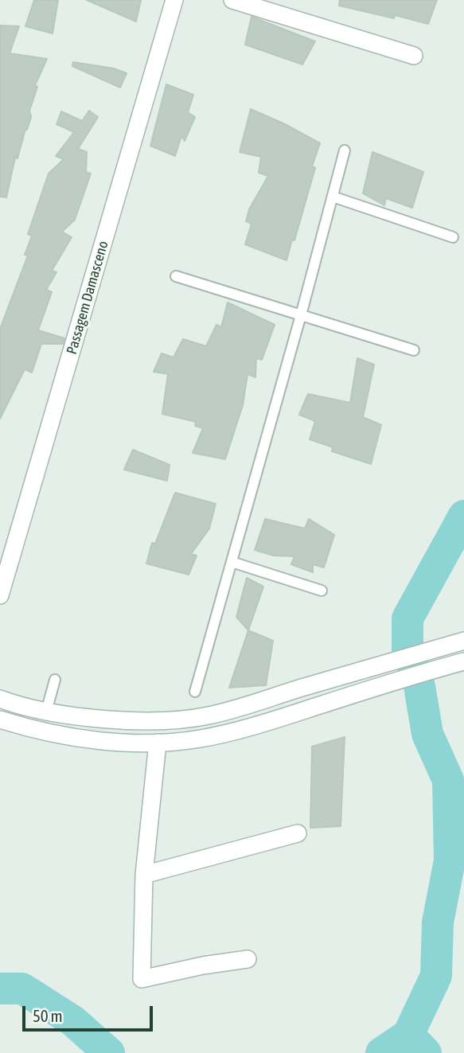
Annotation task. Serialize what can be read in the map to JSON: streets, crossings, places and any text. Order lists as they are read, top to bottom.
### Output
{
  "streets": {
    "street": ["Passagem Damasceno"]
  },
  "scale_bar": "50 m"
}
